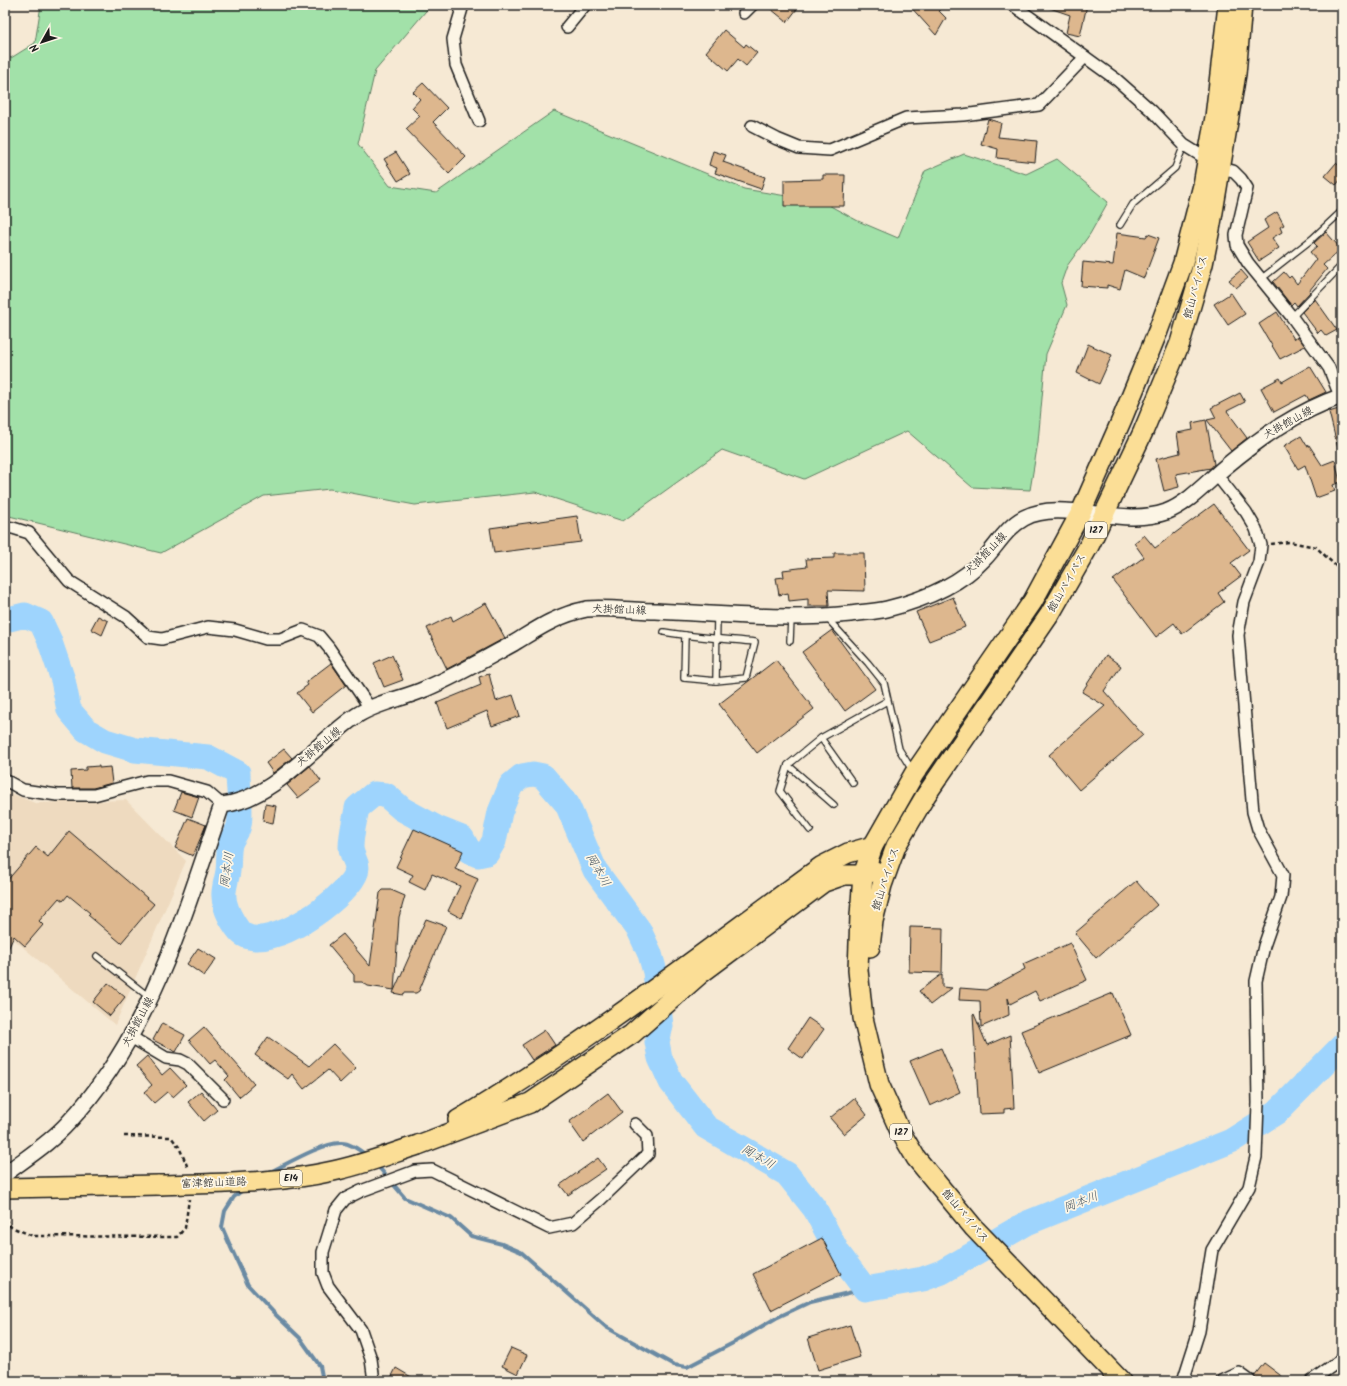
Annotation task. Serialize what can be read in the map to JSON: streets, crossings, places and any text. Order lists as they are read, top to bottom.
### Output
{
  "streets": {
    "highway": [
      "館山バイパス",
      "127",
      "E14",
      "富津館山道路"
    ],
    "main road": ["犬掛館山線"]
  },
  "crossings": [
    ["館山バイパス", "犬掛館山線"]
  ],
  "water": ["岡本川"],
  "north": "bottom left"
}
